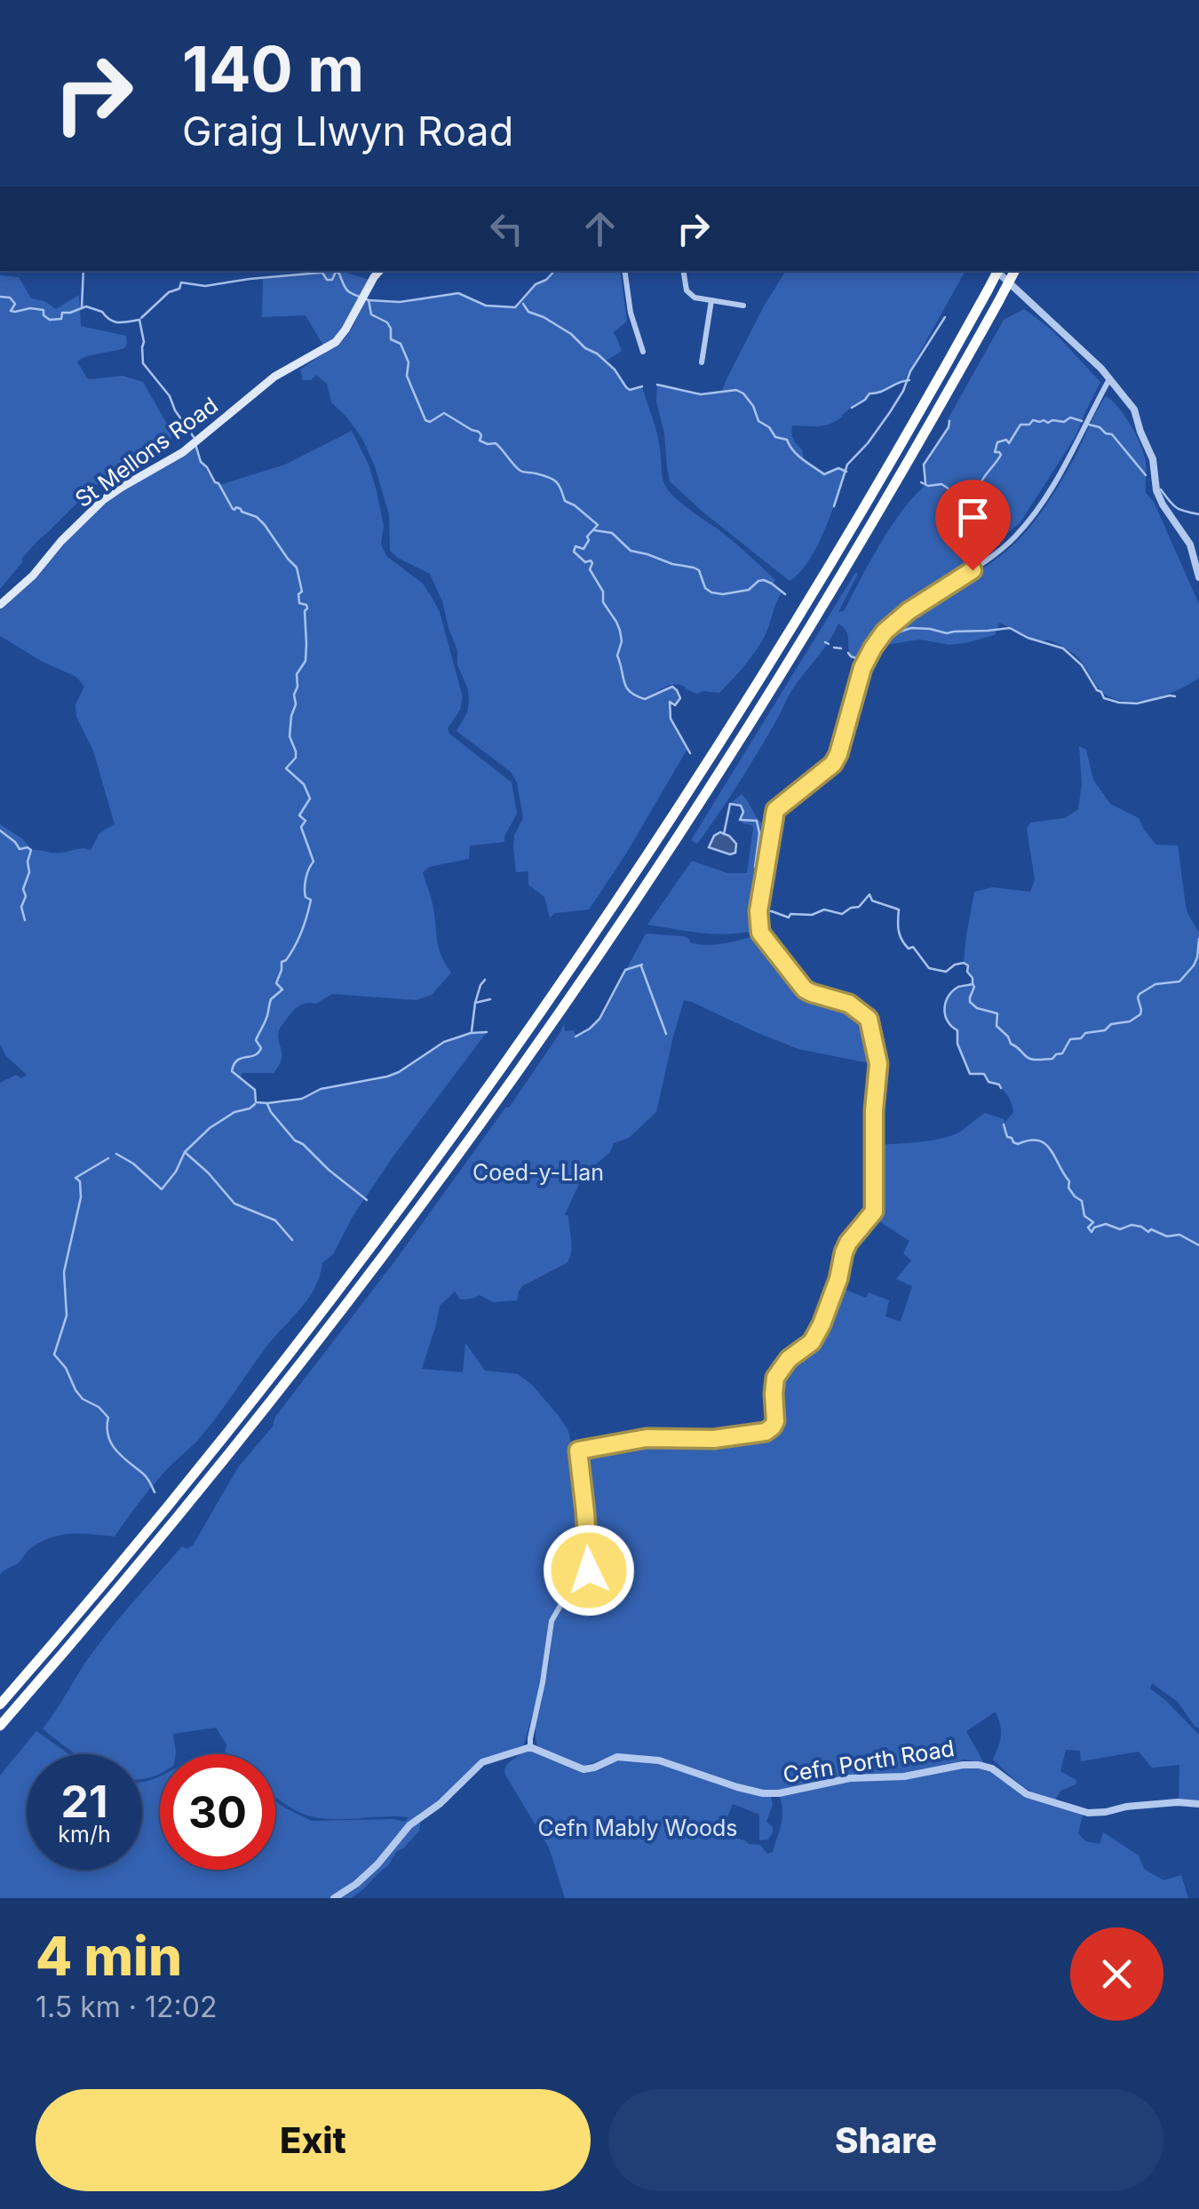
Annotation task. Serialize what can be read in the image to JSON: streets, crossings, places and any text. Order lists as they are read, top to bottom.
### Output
{
  "streets": {
    "main road": ["St Mellons Road"],
    "street": ["Cefn Porth Road"]
  },
  "parks": ["Coed-y-Llan", "Cefn Mably Woods"],
  "page": {
    "turn": ["140 m", "Graig Llwyn Road"],
    "speed": "21 km/h",
    "limit": "30",
    "heading": ["4 min", "1.5 km · 12:02"],
    "buttons": ["Exit", "Share"]
  }
}
